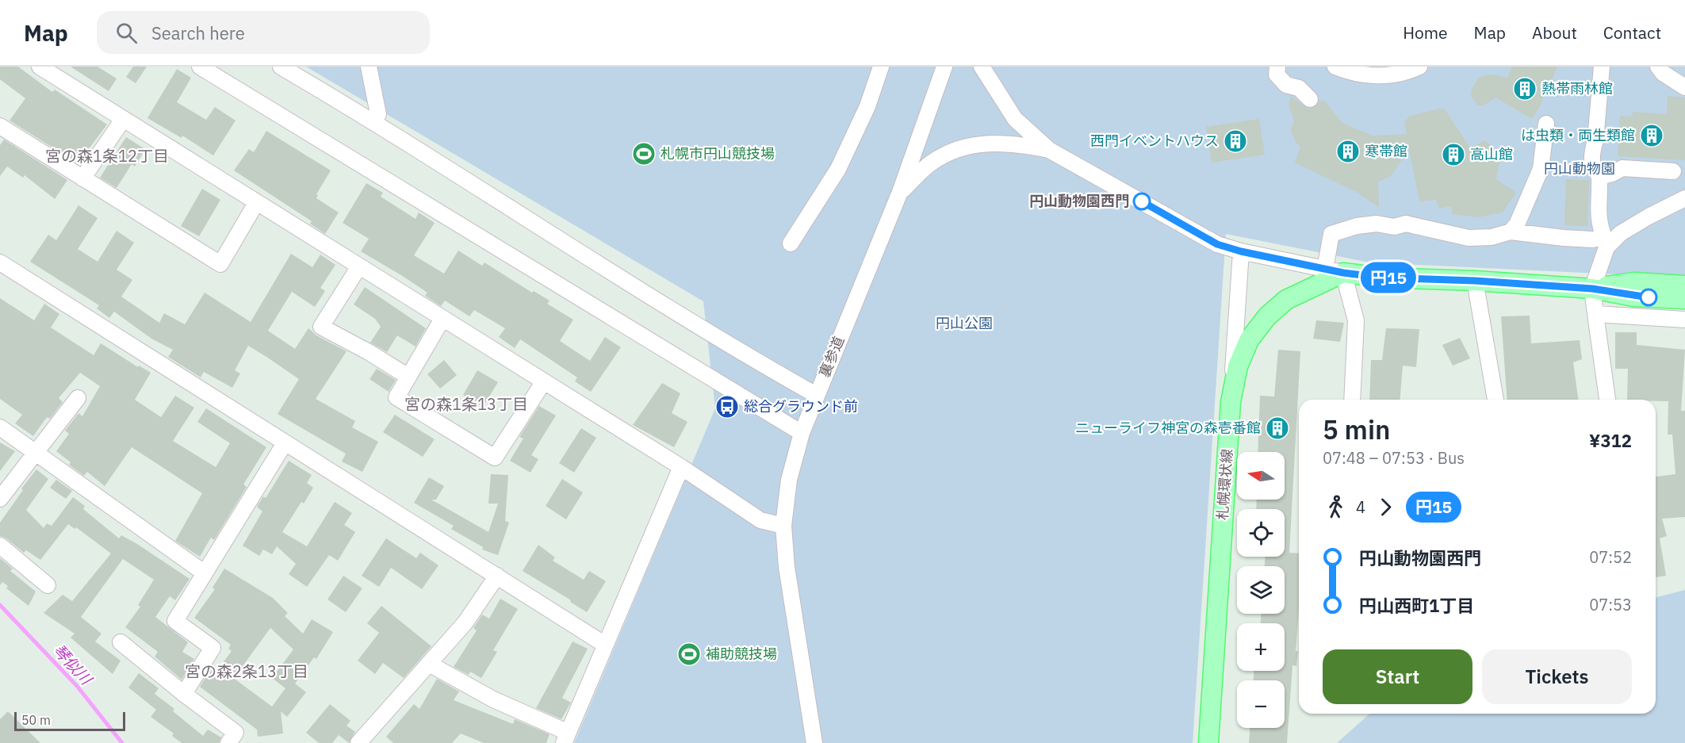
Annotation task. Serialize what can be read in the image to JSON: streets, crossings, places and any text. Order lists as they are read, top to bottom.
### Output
{
  "streets": {
    "main road": ["札幌環状線"],
    "street": ["裏参道"]
  },
  "districts": ["宮の森1条12丁目", "宮の森1条13丁目", "宮の森2条13丁目"],
  "water": ["琴似川"],
  "parks": ["円山動物園", "円山公園"],
  "places": {
    "building": [
      "熱帯雨林館",
      "は虫類・両生類館",
      "西門イベントハウス",
      "寒帯館",
      "高山館",
      "ニューライフ神宮の森壱番館"
    ],
    "sports": ["札幌市円山競技場", "補助競技場"],
    "other": ["円山動物園西門"],
    "bus stop": ["総合グラウンド前"]
  },
  "lines": ["bus line 円15"],
  "scale_bar": "50 m",
  "north": "left",
  "page": {
    "header": "Map",
    "search": "Search here",
    "nav": [
      "Home",
      "Map",
      "About",
      "Contact"
    ],
    "on_map": "円15",
    "heading": ["5 min", "07:48 – 07:53 · Bus", "¥312"],
    "map_buttons": ["+", "−"],
    "legs": ["4", "円15"],
    "list": [
      {
        "name": "円山動物園西門",
        "value": "07:52"
      },
      {
        "name": "円山西町1丁目",
        "value": "07:53"
      }
    ],
    "buttons": ["Start", "Tickets"],
    "scale": "50 m"
  }
}
